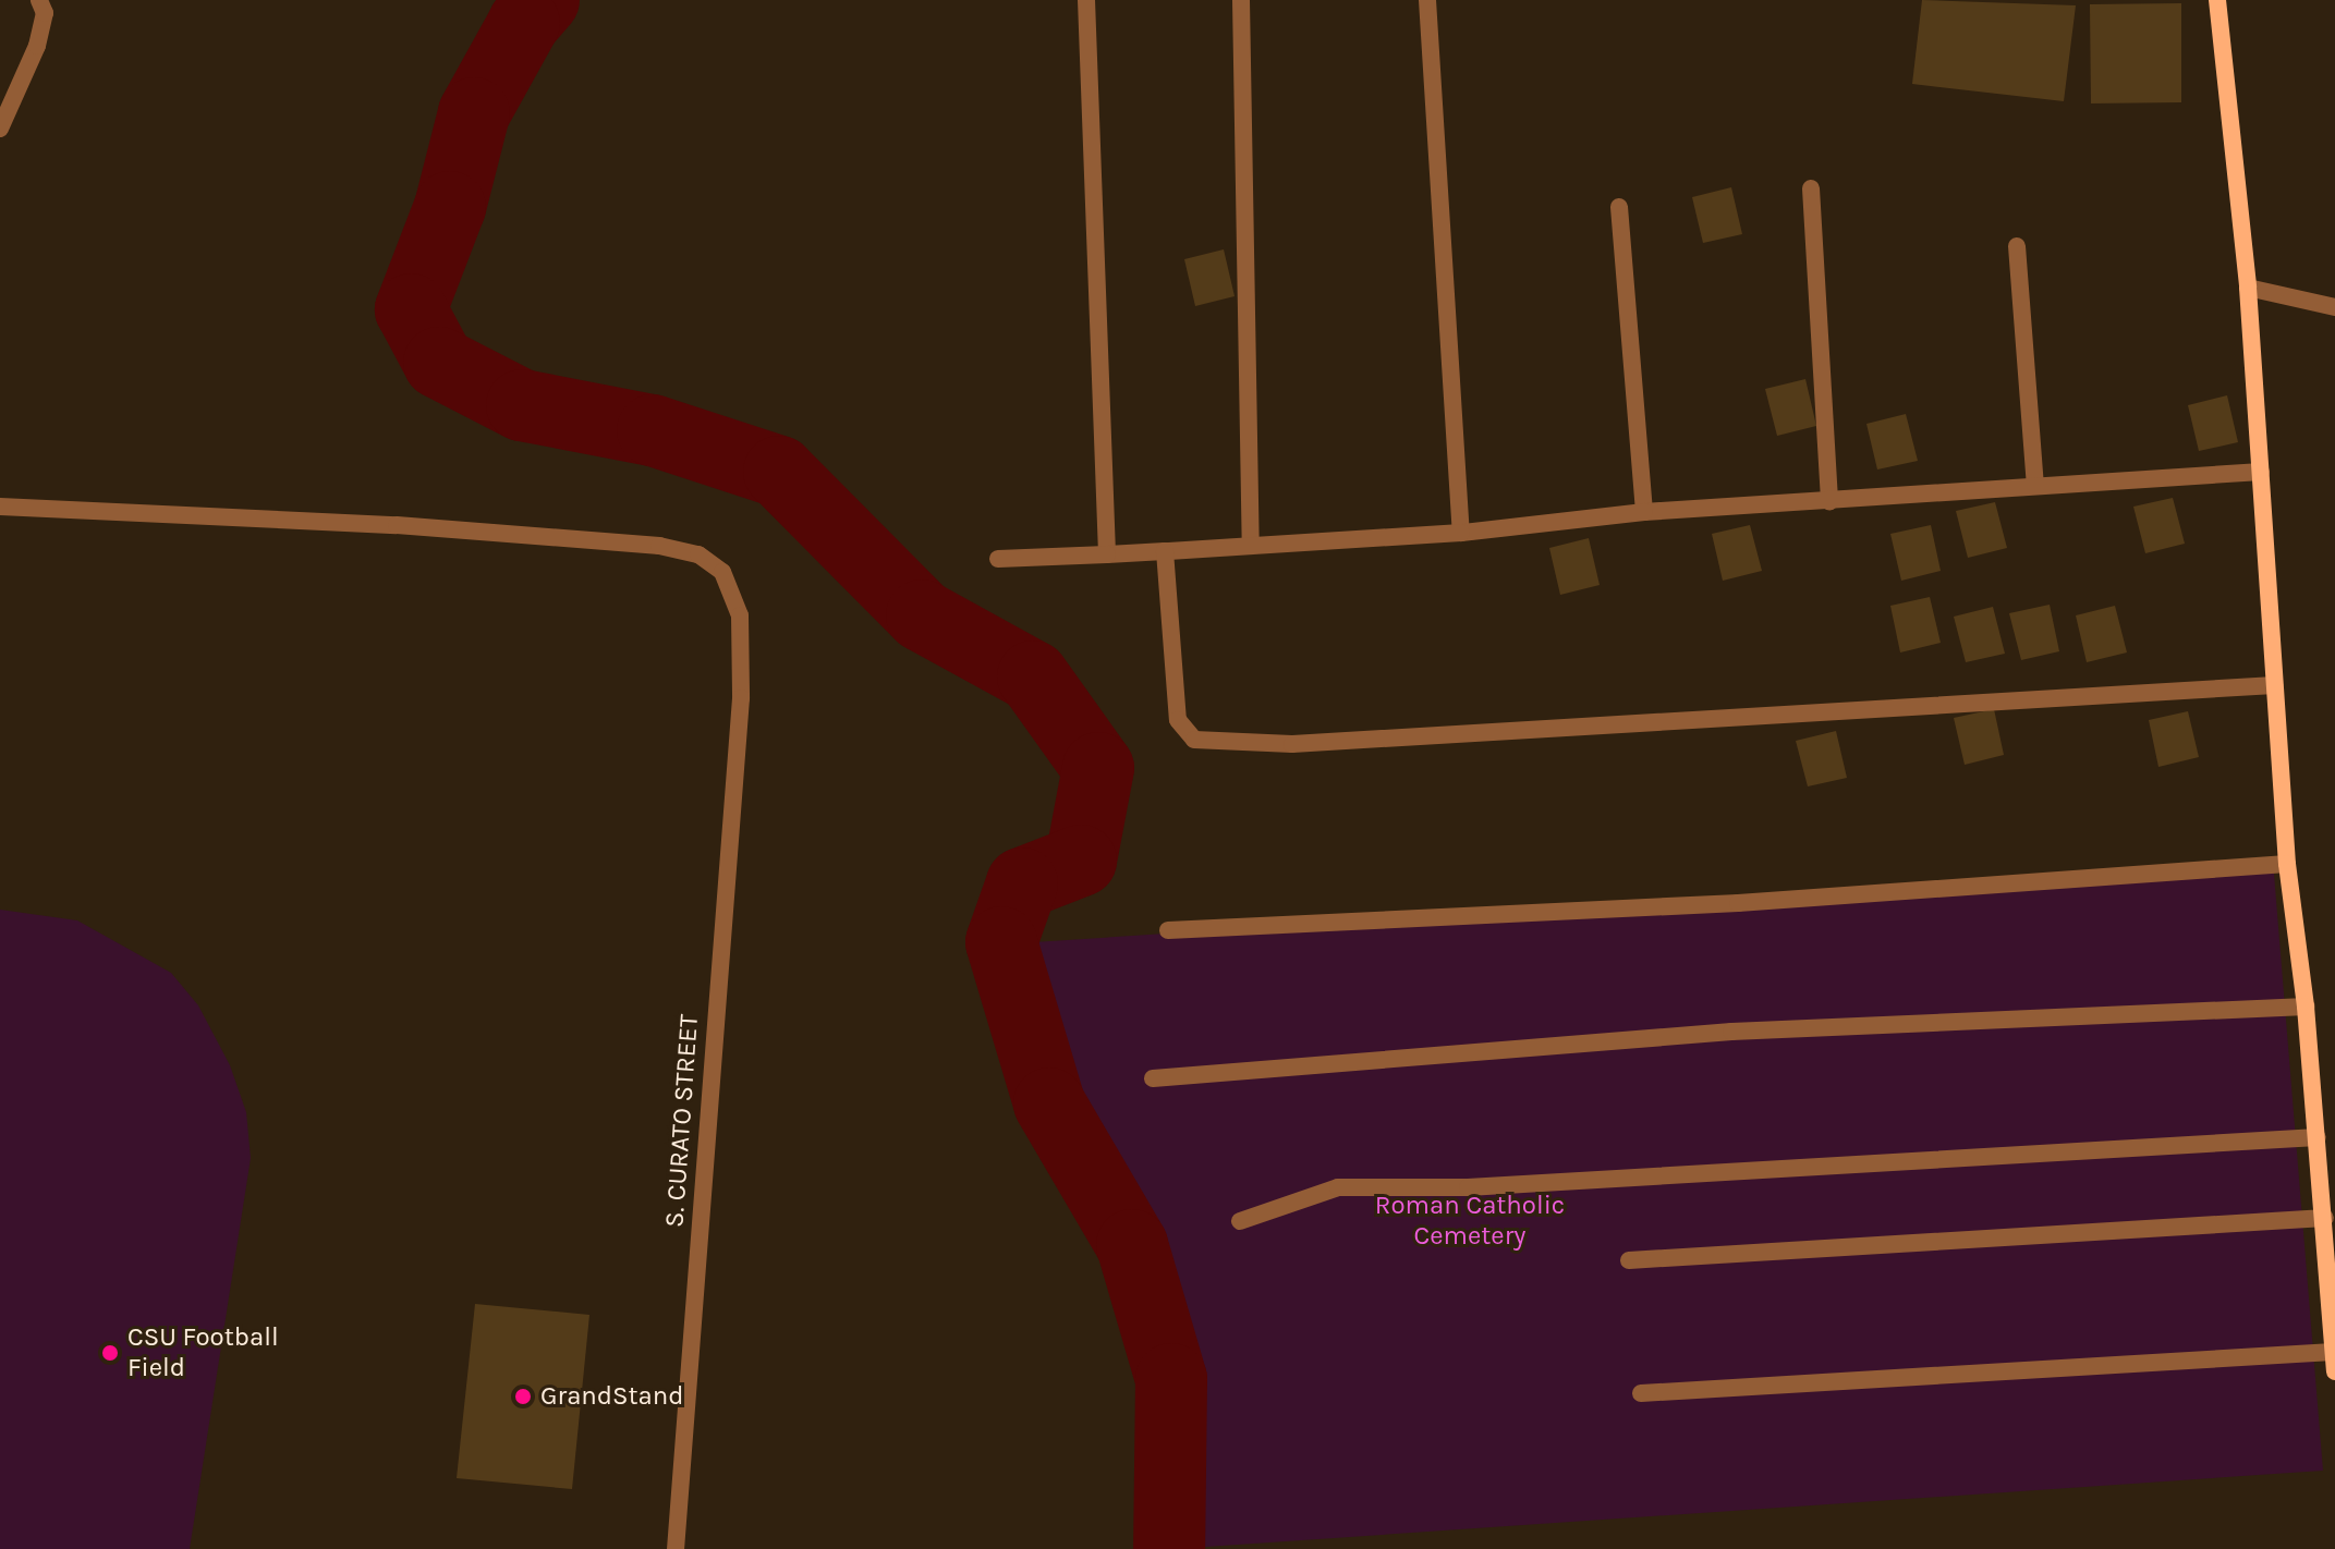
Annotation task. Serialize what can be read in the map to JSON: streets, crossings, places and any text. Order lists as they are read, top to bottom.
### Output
{
  "streets": {
    "street": ["S. CURATO STREET"]
  },
  "parks": ["Roman Catholic Cemetery"],
  "places": ["CSU Football Field", "GrandStand"]
}
